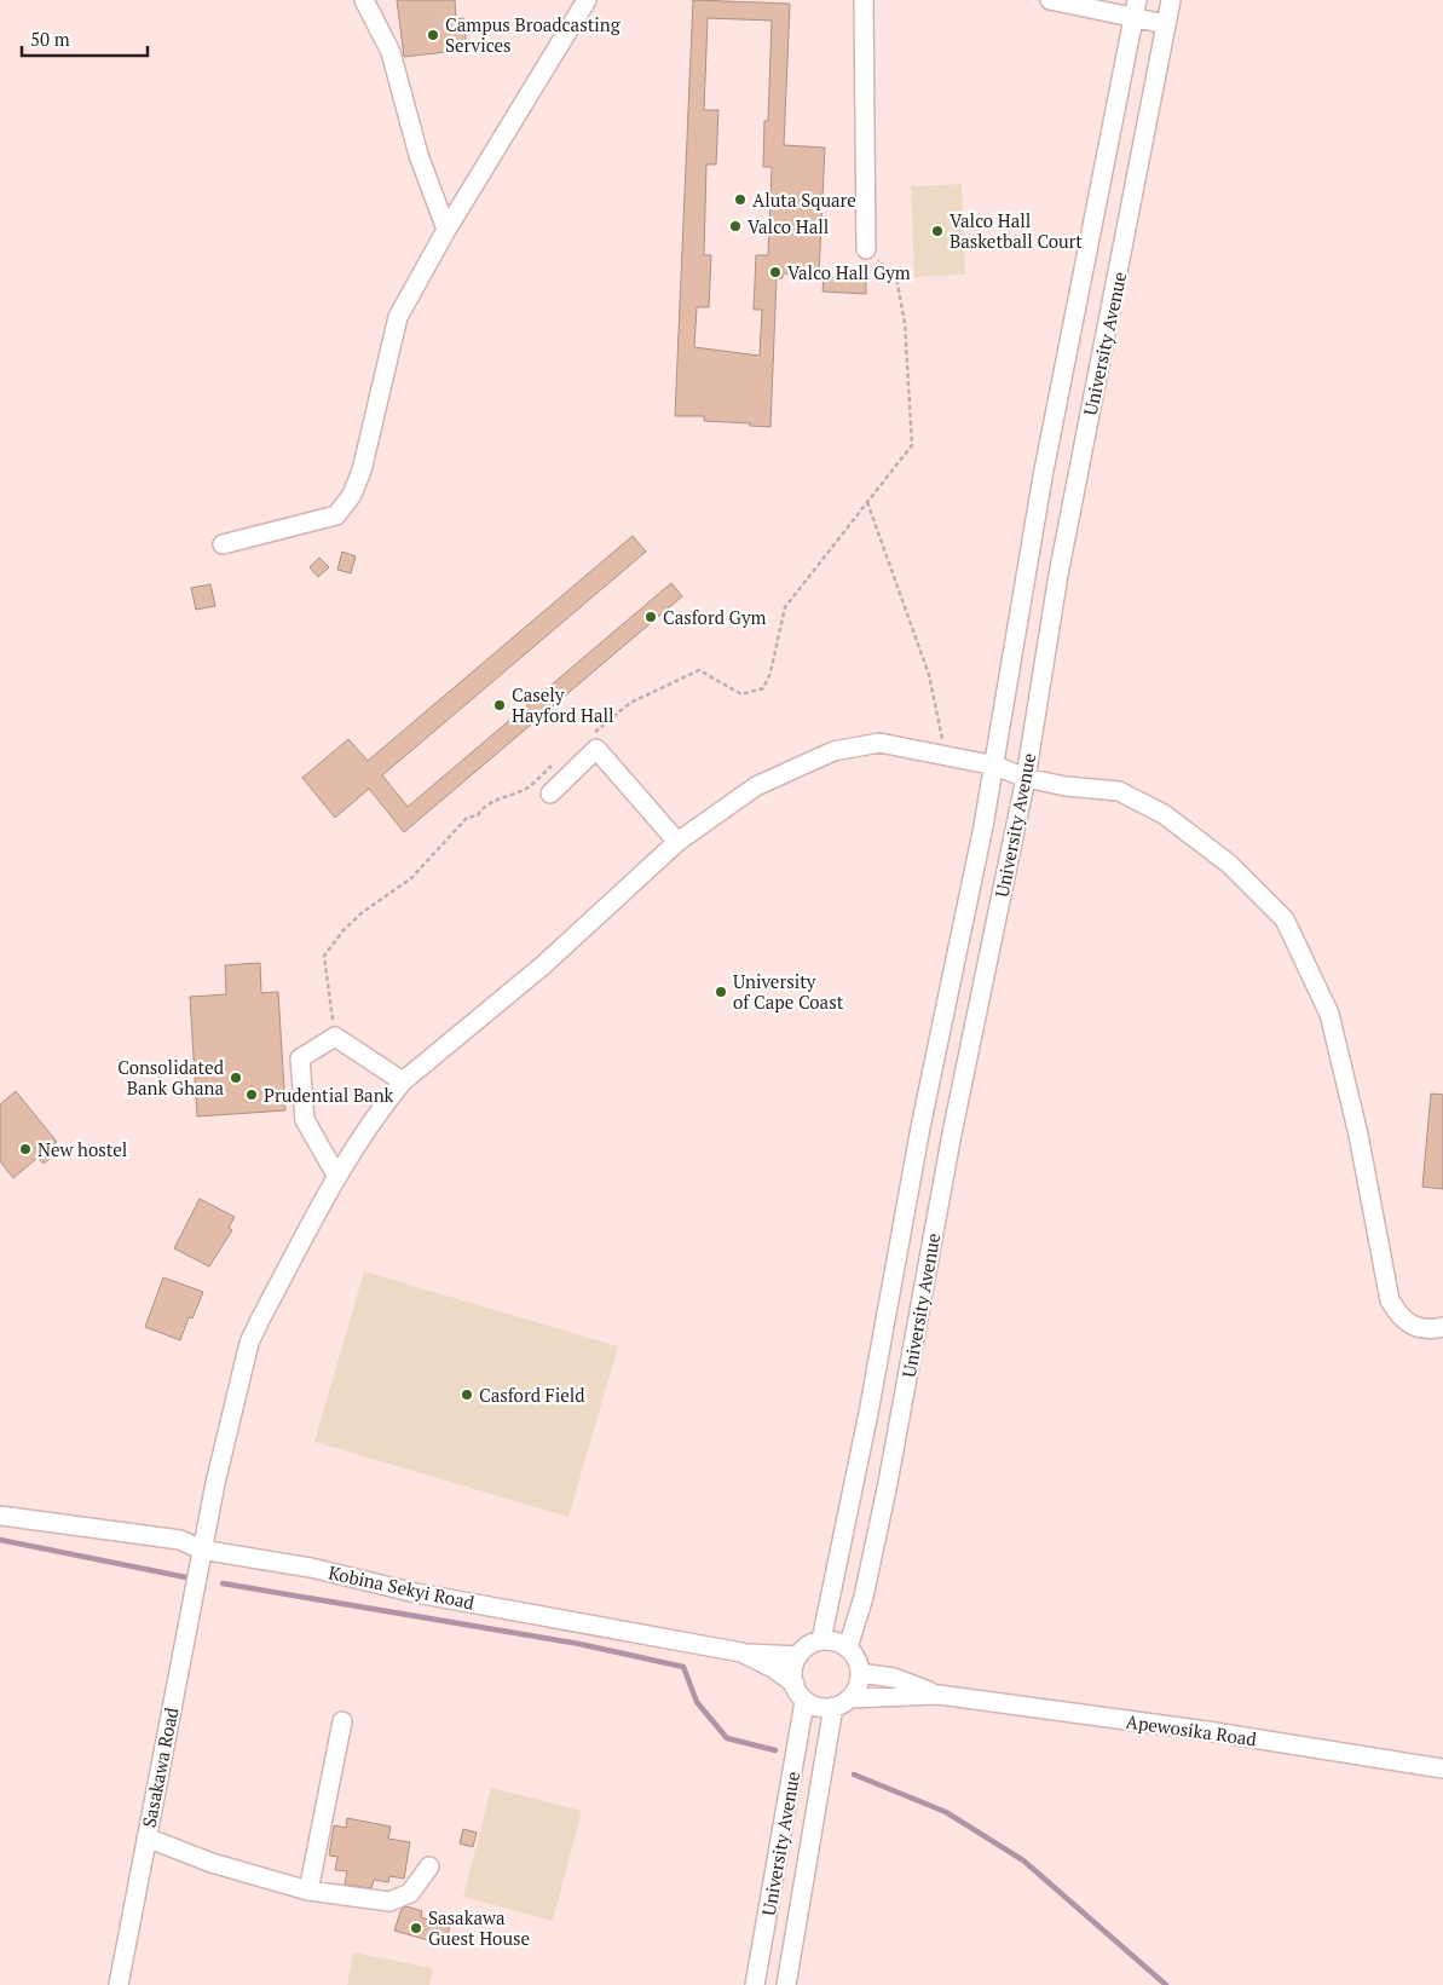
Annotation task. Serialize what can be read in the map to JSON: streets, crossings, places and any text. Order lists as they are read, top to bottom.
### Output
{
  "streets": {
    "street": [
      "University Avenue",
      "Kobina Sekyi Road",
      "Apewosika Road",
      "Sasakawa Road"
    ]
  },
  "crossings": [
    ["University Avenue", "Kobina Sekyi Road"],
    ["University Avenue", "Sasakawa Road"],
    ["Kobina Sekyi Road", "Sasakawa Road"]
  ],
  "places": [
    "Campus Broadcasting Services",
    "Aluta Square",
    "Valco Hall",
    "Valco Hall Basketball Court",
    "Valco Hall Gym",
    "Casford Gym",
    "Casely Hayford Hall",
    "University of Cape Coast",
    "Consolidated Bank Ghana",
    "Prudential Bank",
    "New hostel",
    "Casford Field",
    "Sasakawa Guest House"
  ],
  "scale_bar": "50 m"
}
